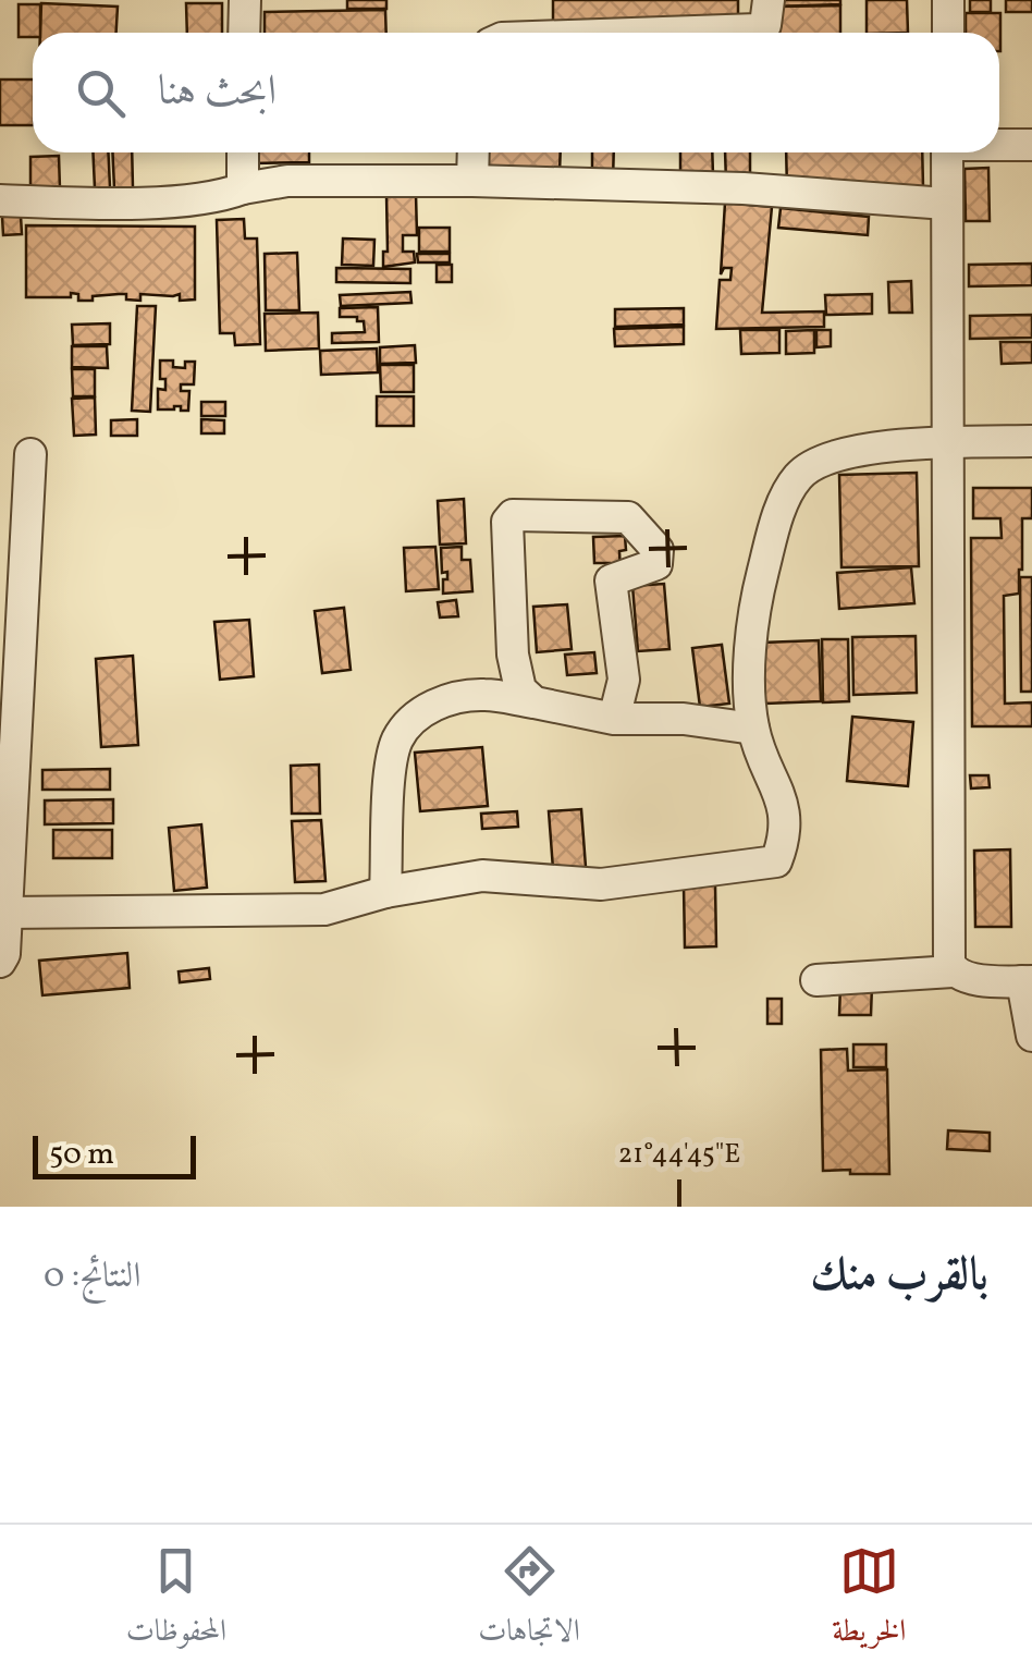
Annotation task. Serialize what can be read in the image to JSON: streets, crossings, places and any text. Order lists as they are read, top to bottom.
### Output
{
  "scale_bar": "50 m",
  "page": {
    "search": "ابحث هنا",
    "scale": "50 m",
    "heading": ["بالقرب منك", "النتائج: 0"],
    "nav": ["الخريطة", "الاتجاهات", "المحفوظات"]
  },
  "coordinates": ["21°44'45\"E"]
}
